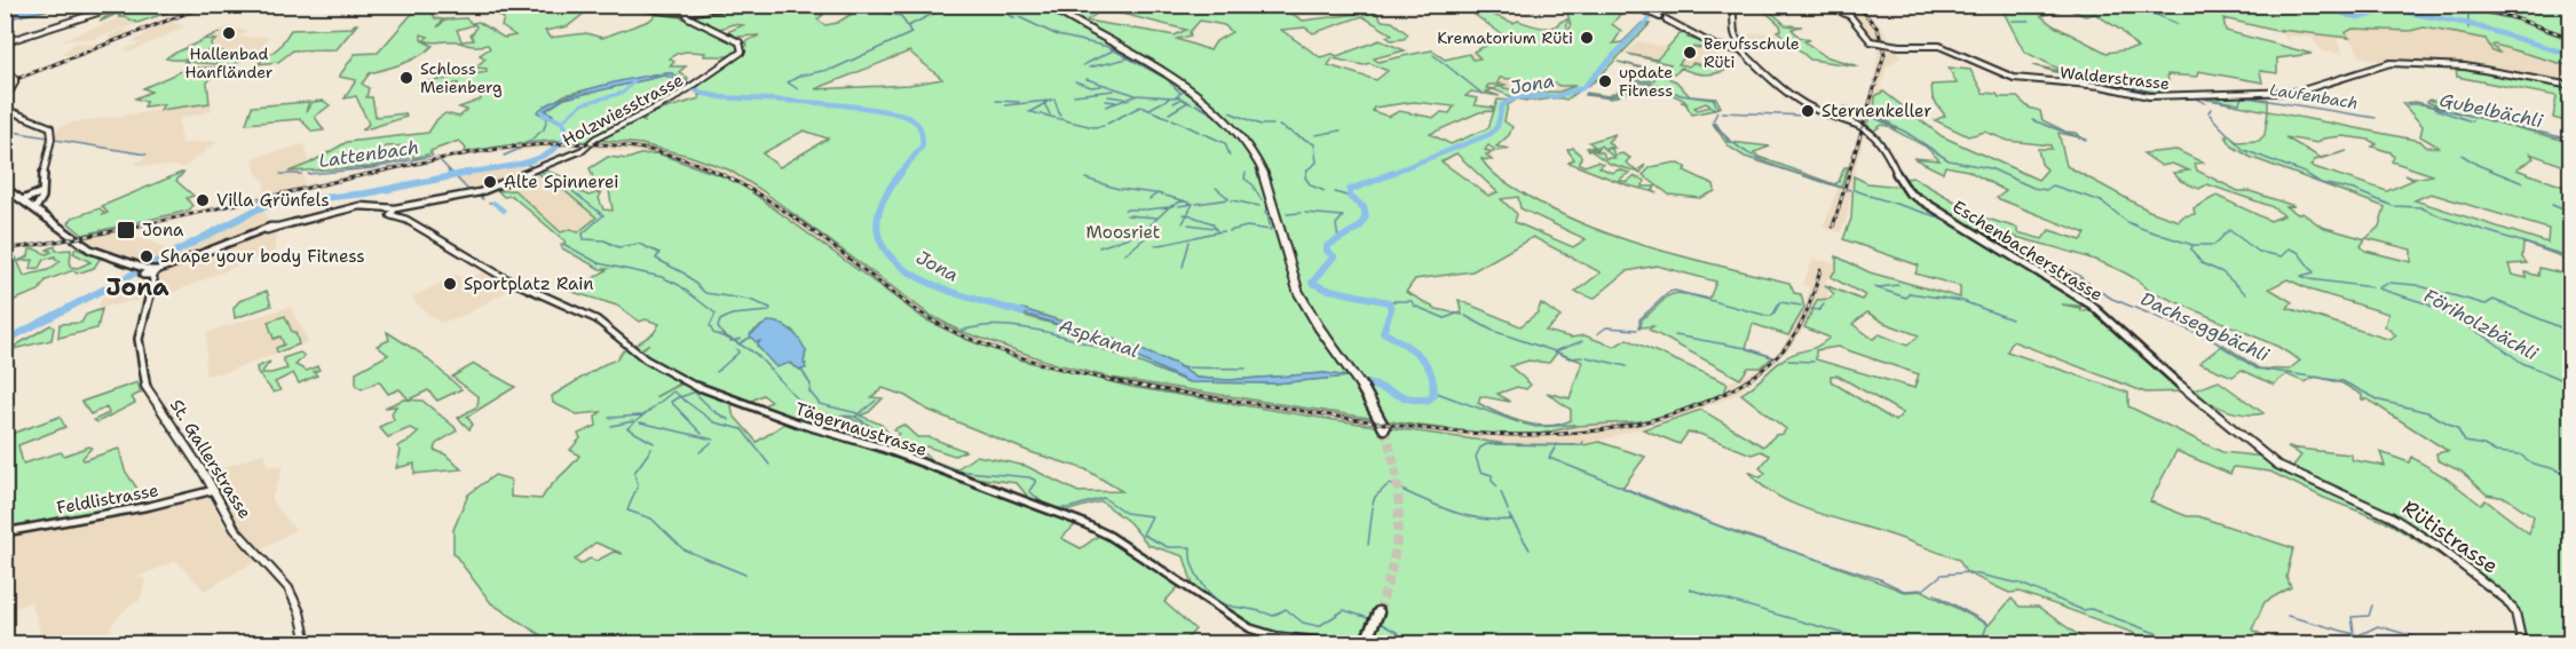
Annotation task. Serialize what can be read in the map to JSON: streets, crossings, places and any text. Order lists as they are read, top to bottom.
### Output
{
  "streets": {
    "main road": [
      "Walderstrasse",
      "Eschenbacherstrasse",
      "St. Gallerstrasse",
      "Rütistrasse"
    ],
    "street": ["Holzwiesstrasse", "Tägernaustrasse", "Feldlistrasse"]
  },
  "crossings": [
    ["Holzwiesstrasse", "Tägernaustrasse"],
    ["Holzwiesstrasse", "St. Gallerstrasse"],
    ["Eschenbacherstrasse", "Rütistrasse"],
    ["St. Gallerstrasse", "Feldlistrasse"]
  ],
  "districts": ["Jona"],
  "water": [
    "Jona",
    "Laufenbach",
    "Gubelbächli",
    "Lattenbach",
    "Föriholzbächli",
    "Dachseggbächli",
    "Aspkanal"
  ],
  "parks": ["Moosriet"],
  "places": {
    "other": [
      "Hallenbad Hanfländer",
      "Krematorium Rüti",
      "Berufsschule Rüti",
      "Schloss Meienberg",
      "update Fitness",
      "Sternenkeller",
      "Alte Spinnerei",
      "Villa Grünfels",
      "Shape your body Fitness",
      "Sportplatz Rain"
    ],
    "transit": ["Jona"]
  }
}
